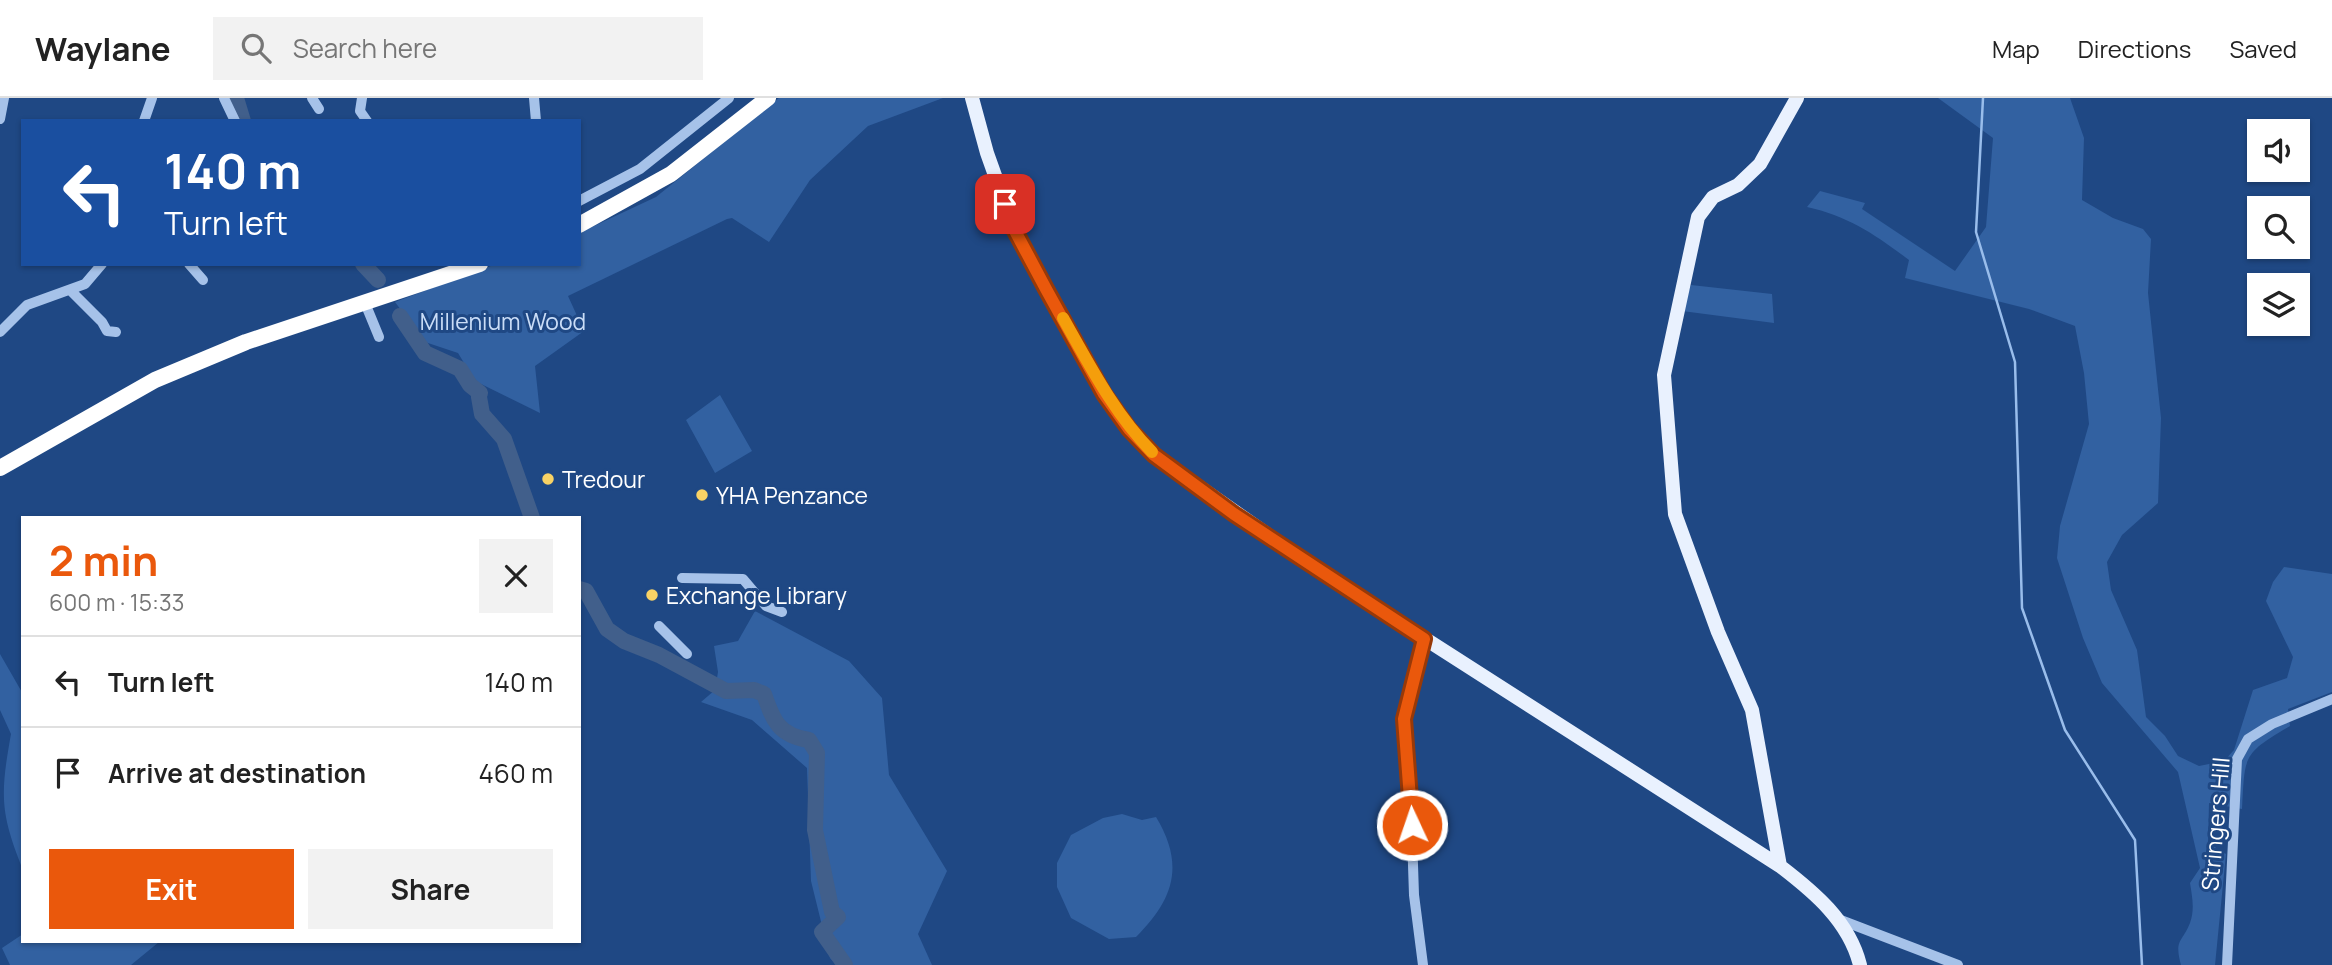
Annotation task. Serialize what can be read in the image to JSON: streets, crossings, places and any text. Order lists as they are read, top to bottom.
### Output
{
  "streets": {
    "street": ["Stringers Hill"]
  },
  "parks": ["Millenium Wood"],
  "places": ["Tredour", "YHA Penzance", "Exchange Library"],
  "page": {
    "header": "Waylane",
    "search": "Search here",
    "nav": ["Map", "Directions", "Saved"],
    "turn": ["140 m", "Turn left"],
    "heading": ["2 min", "600 m · 15:33"],
    "list": [
      {
        "name": "Turn left",
        "value": "140 m"
      },
      {
        "name": "Arrive at destination",
        "value": "460 m"
      }
    ],
    "buttons": ["Exit", "Share"]
  }
}
